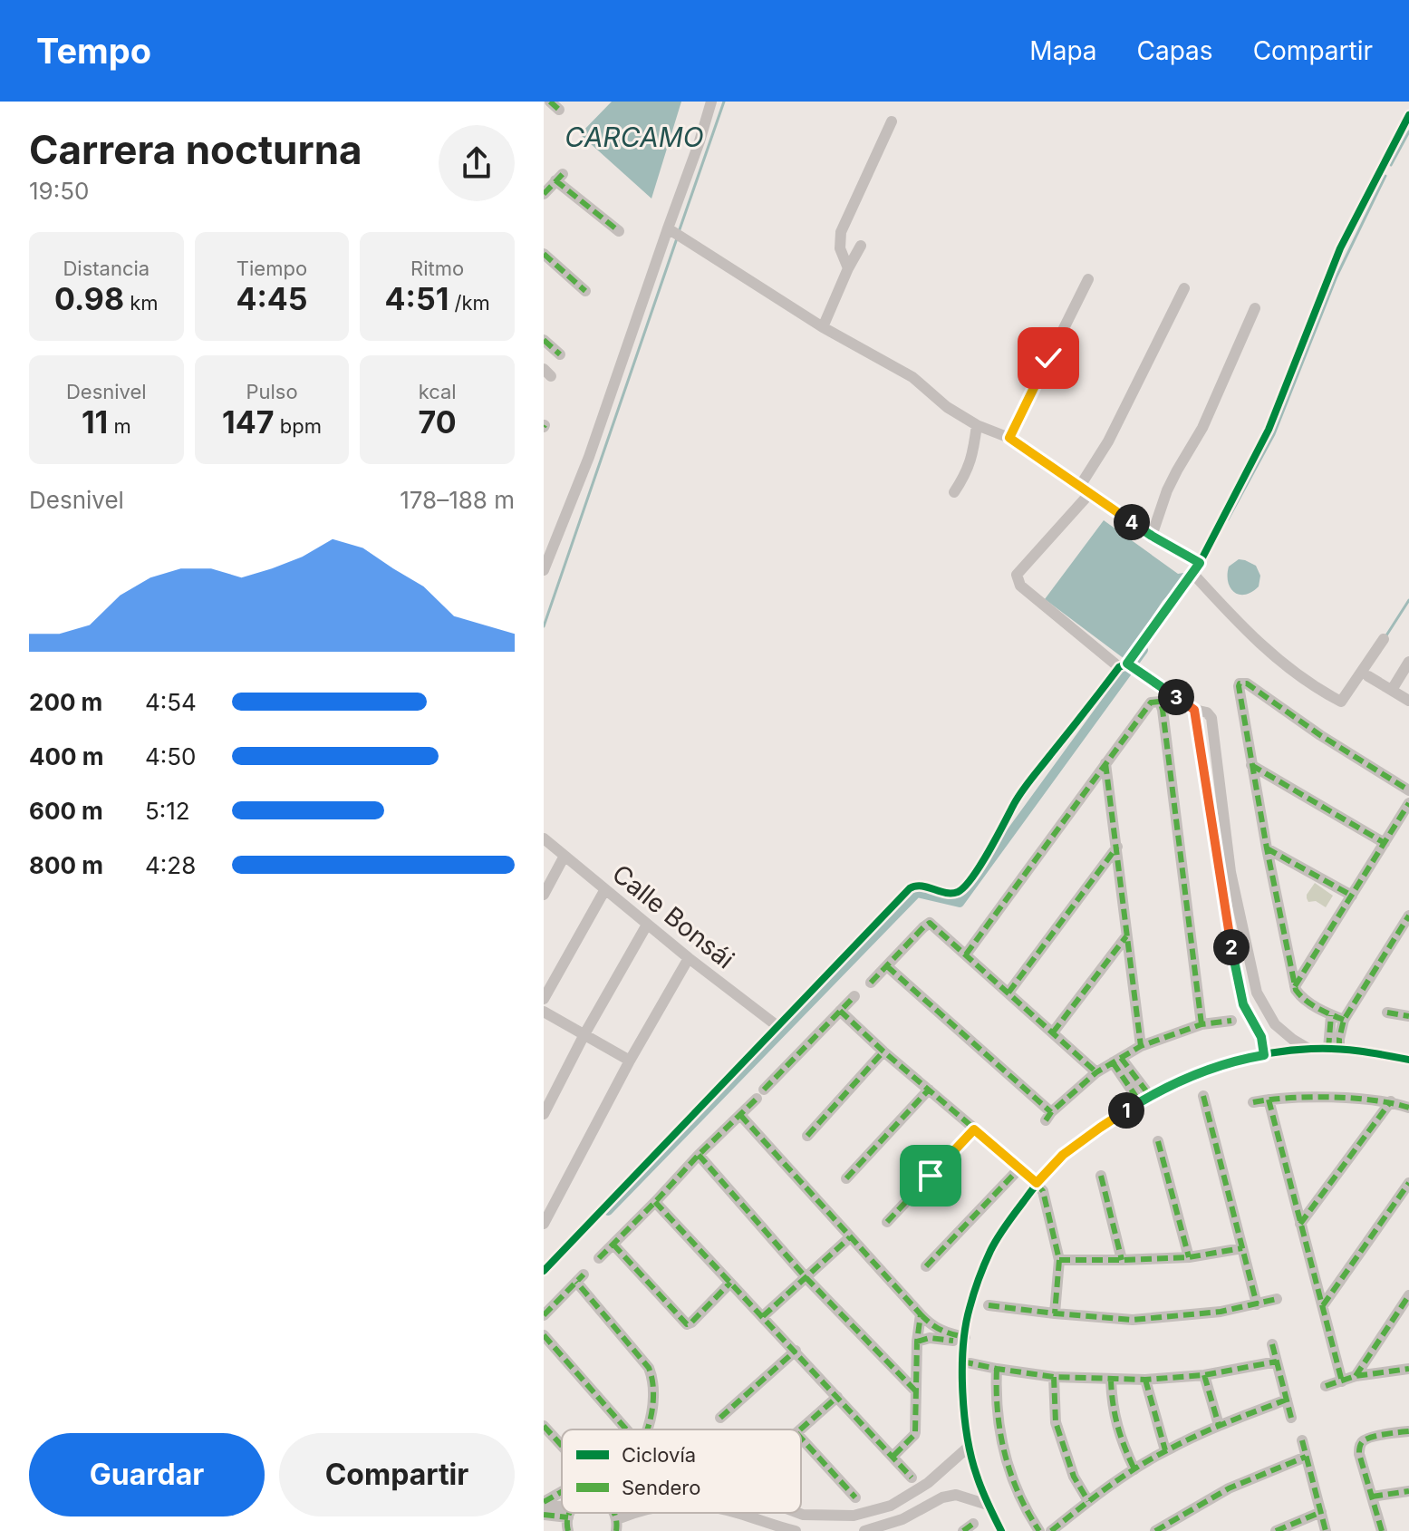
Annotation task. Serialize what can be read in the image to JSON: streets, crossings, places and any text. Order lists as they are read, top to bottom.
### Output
{
  "streets": {
    "street": ["Calle Bonsái"]
  },
  "water": ["CARCAMO"],
  "legend": ["Ciclovía", "Sendero"],
  "page": {
    "header": "Tempo",
    "nav": ["Mapa", "Capas", "Compartir"],
    "heading": ["Carrera nocturna", "19:50"],
    "stats": [
      ["Distancia", "0.98 km"],
      ["Tiempo", "4:45"],
      ["Ritmo", "4:51 /km"],
      ["Desnivel", "11 m"],
      ["Pulso", "147 bpm"],
      ["kcal", "70"]
    ],
    "chart": ["Desnivel", "178–188 m"],
    "pins": [
      "4",
      "3",
      "2",
      "1"
    ],
    "list": [
      {
        "name": "200 m",
        "note": "4:54"
      },
      {
        "name": "400 m",
        "note": "4:50"
      },
      {
        "name": "600 m",
        "note": "5:12"
      },
      {
        "name": "800 m",
        "note": "4:28"
      }
    ],
    "buttons": ["Guardar", "Compartir"]
  }
}
